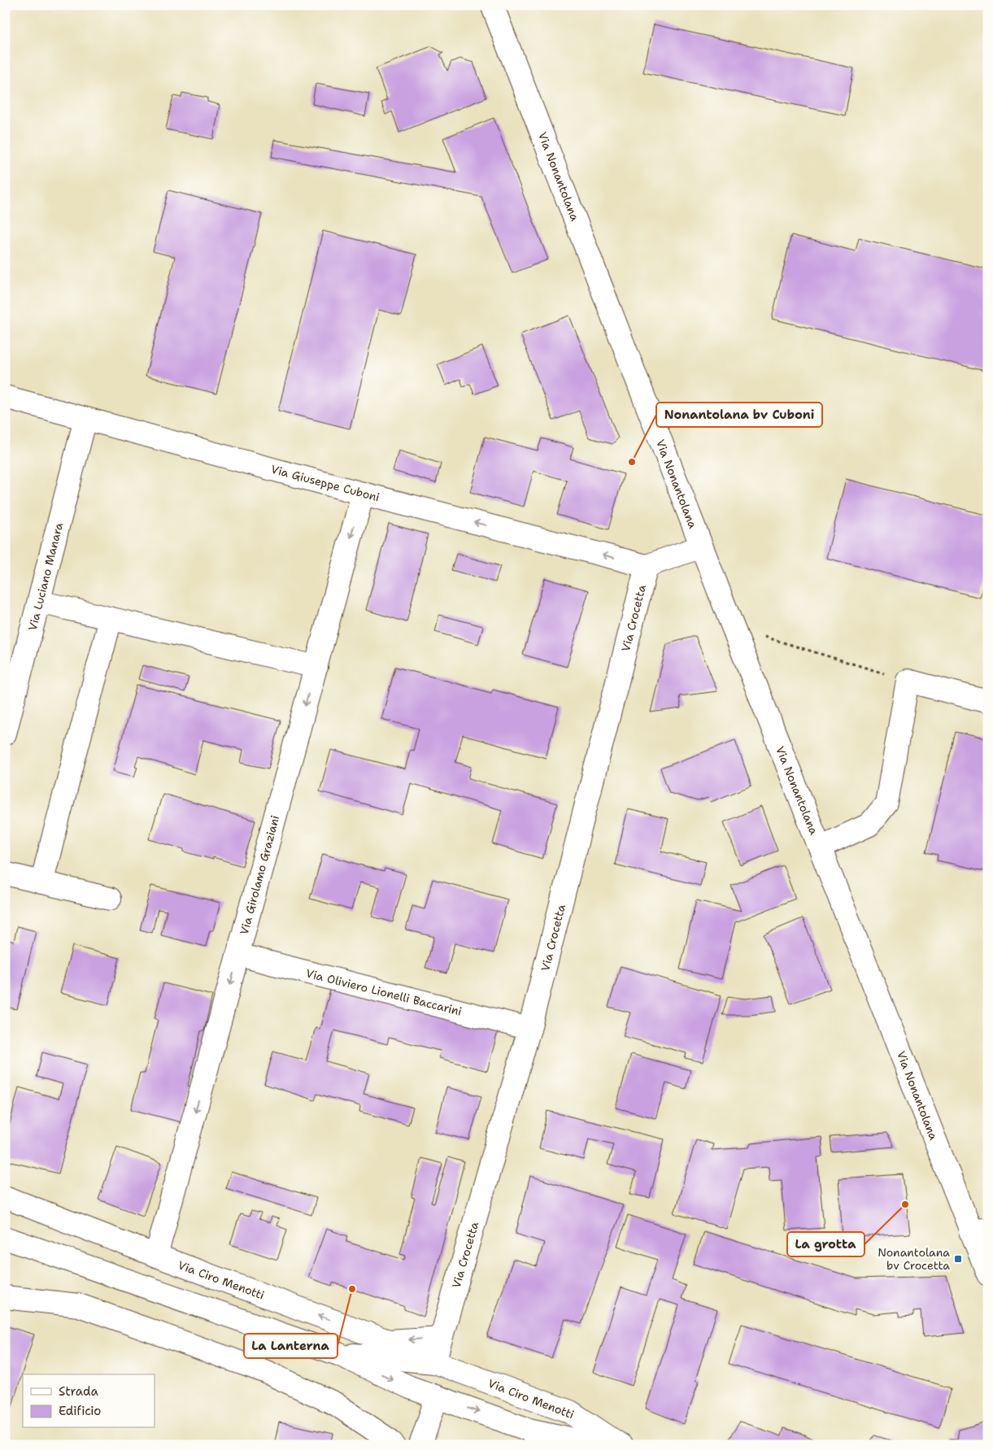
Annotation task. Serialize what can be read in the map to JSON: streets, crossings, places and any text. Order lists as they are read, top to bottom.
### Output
{
  "streets": {
    "street": [
      "Via Nonantolana",
      "Via Giuseppe Cuboni",
      "Via Luciano Manara",
      "Via Crocetta",
      "Via Girolamo Graziani",
      "Via Oliviero Lionelli Baccarini",
      "Via Ciro Menotti"
    ]
  },
  "crossings": [
    ["Via Giuseppe Cuboni", "Via Luciano Manara"],
    ["Via Giuseppe Cuboni", "Via Crocetta"],
    ["Via Giuseppe Cuboni", "Via Girolamo Graziani"],
    ["Via Crocetta", "Via Oliviero Lionelli Baccarini"],
    ["Via Crocetta", "Via Ciro Menotti"],
    ["Via Girolamo Graziani", "Via Oliviero Lionelli Baccarini"],
    ["Via Girolamo Graziani", "Via Ciro Menotti"]
  ],
  "one_way": ["Via Giuseppe Cuboni", "Via Girolamo Graziani"],
  "places": {
    "other": ["Nonantolana bv Cuboni", "La grotta", "La Lanterna"],
    "transit": ["Nonantolana bv Crocetta"]
  },
  "legend": ["Strada", "Edificio"]
}
